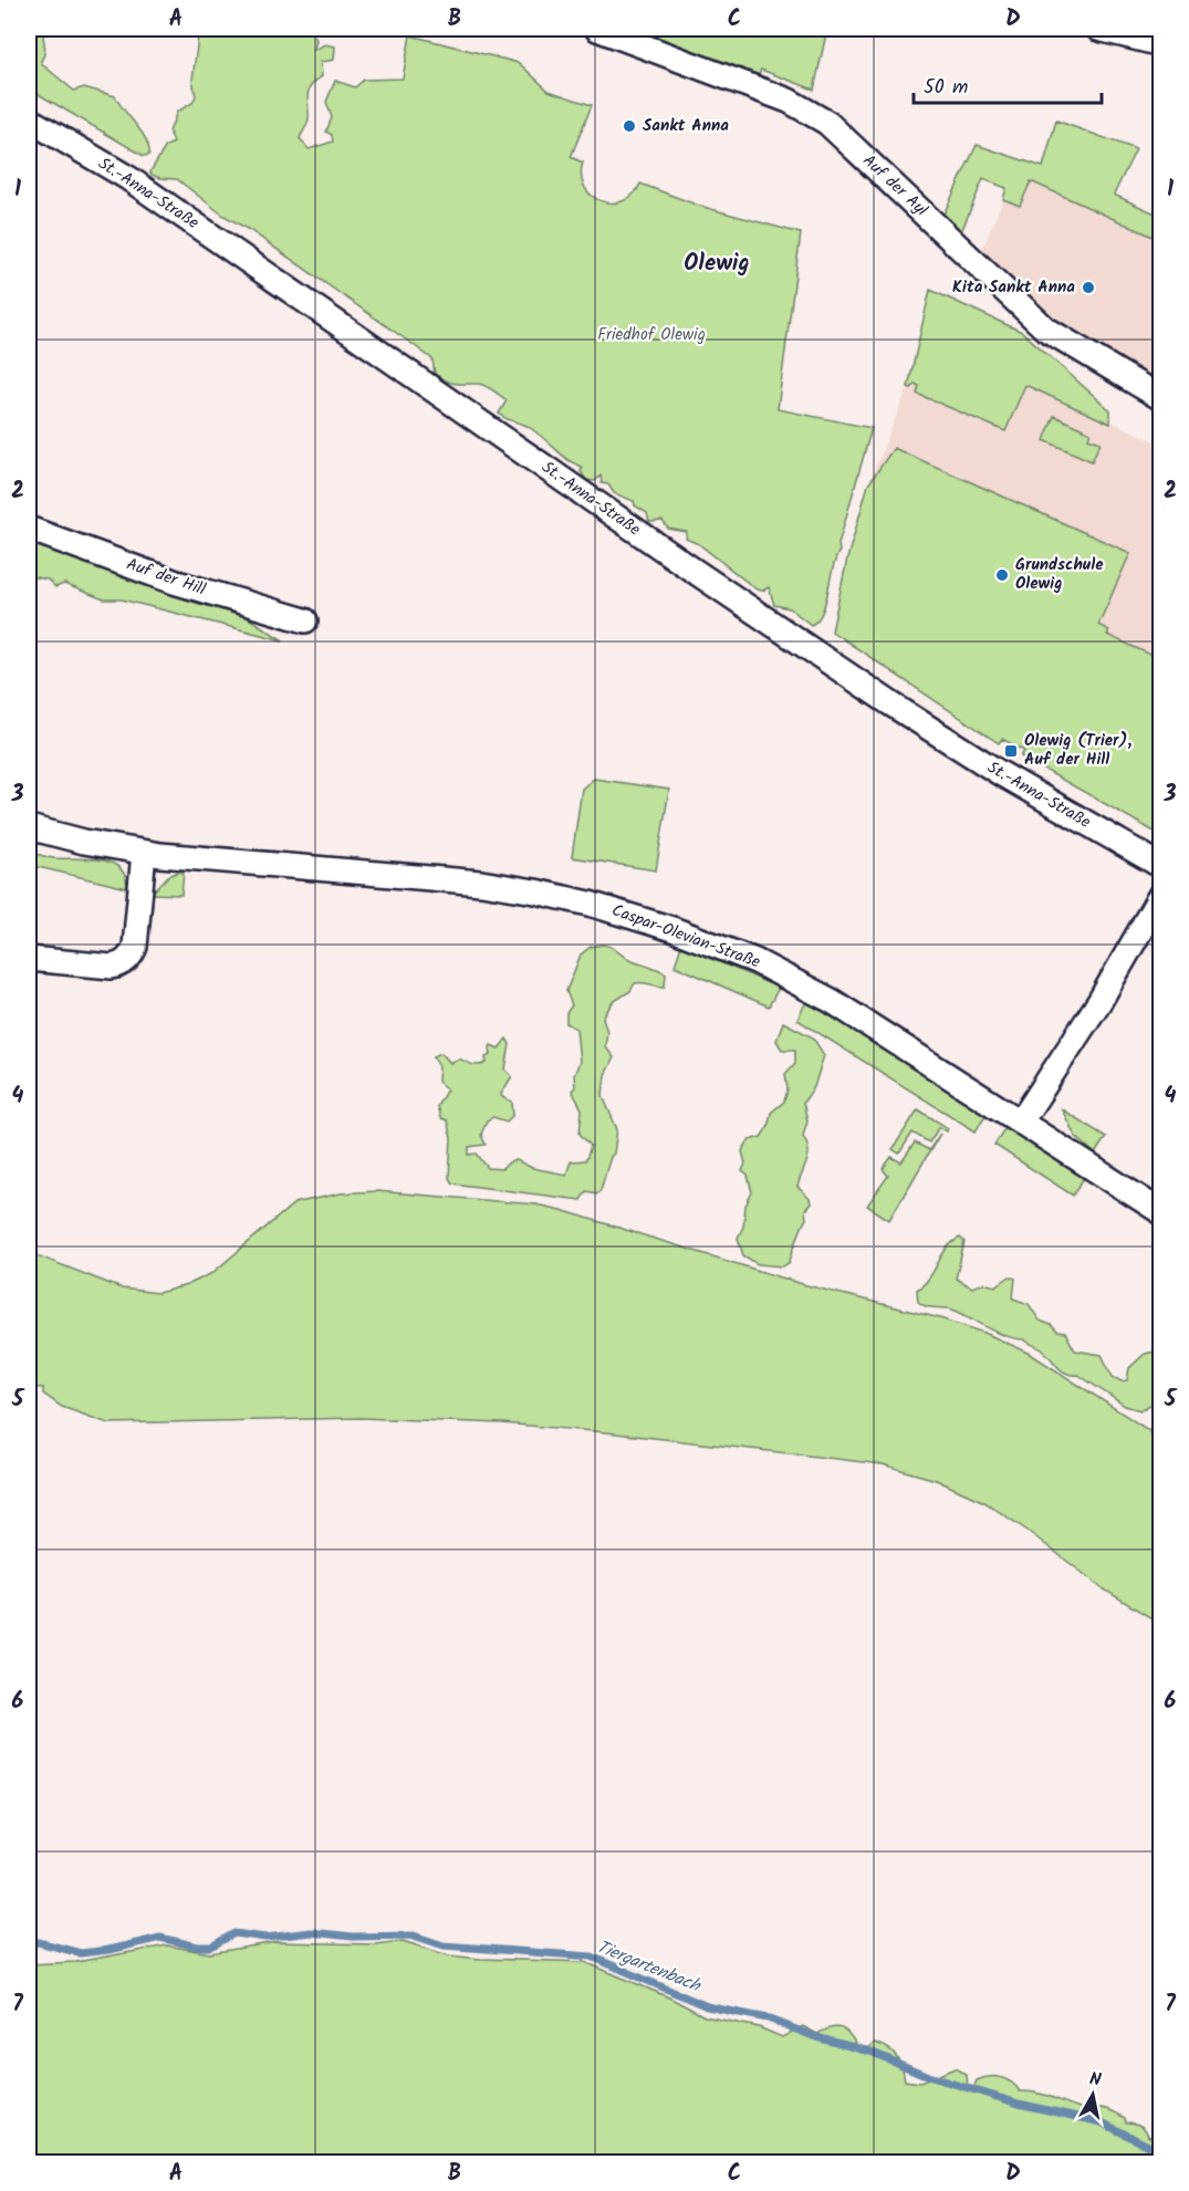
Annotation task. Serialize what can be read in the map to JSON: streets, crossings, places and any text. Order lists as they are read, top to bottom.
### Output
{
  "streets": {
    "street": [
      "Auf der Ayl",
      "St.-Anna-Straße",
      "Auf der Hill",
      "Caspar-Olevian-Straße"
    ]
  },
  "districts": ["Olewig"],
  "water": ["Tiergartenbach"],
  "parks": ["Friedhof Olewig"],
  "places": {
    "other": ["Sankt Anna", "Kita Sankt Anna", "Grundschule Olewig"],
    "transit": ["Olewig (Trier), Auf der Hill"]
  },
  "scale_bar": "50 m",
  "north": "top",
  "grid": {
    "columns": [
      "A",
      "B",
      "C",
      "D"
    ],
    "rows": [
      "1",
      "2",
      "3",
      "4",
      "5",
      "6",
      "7"
    ]
  }
}
